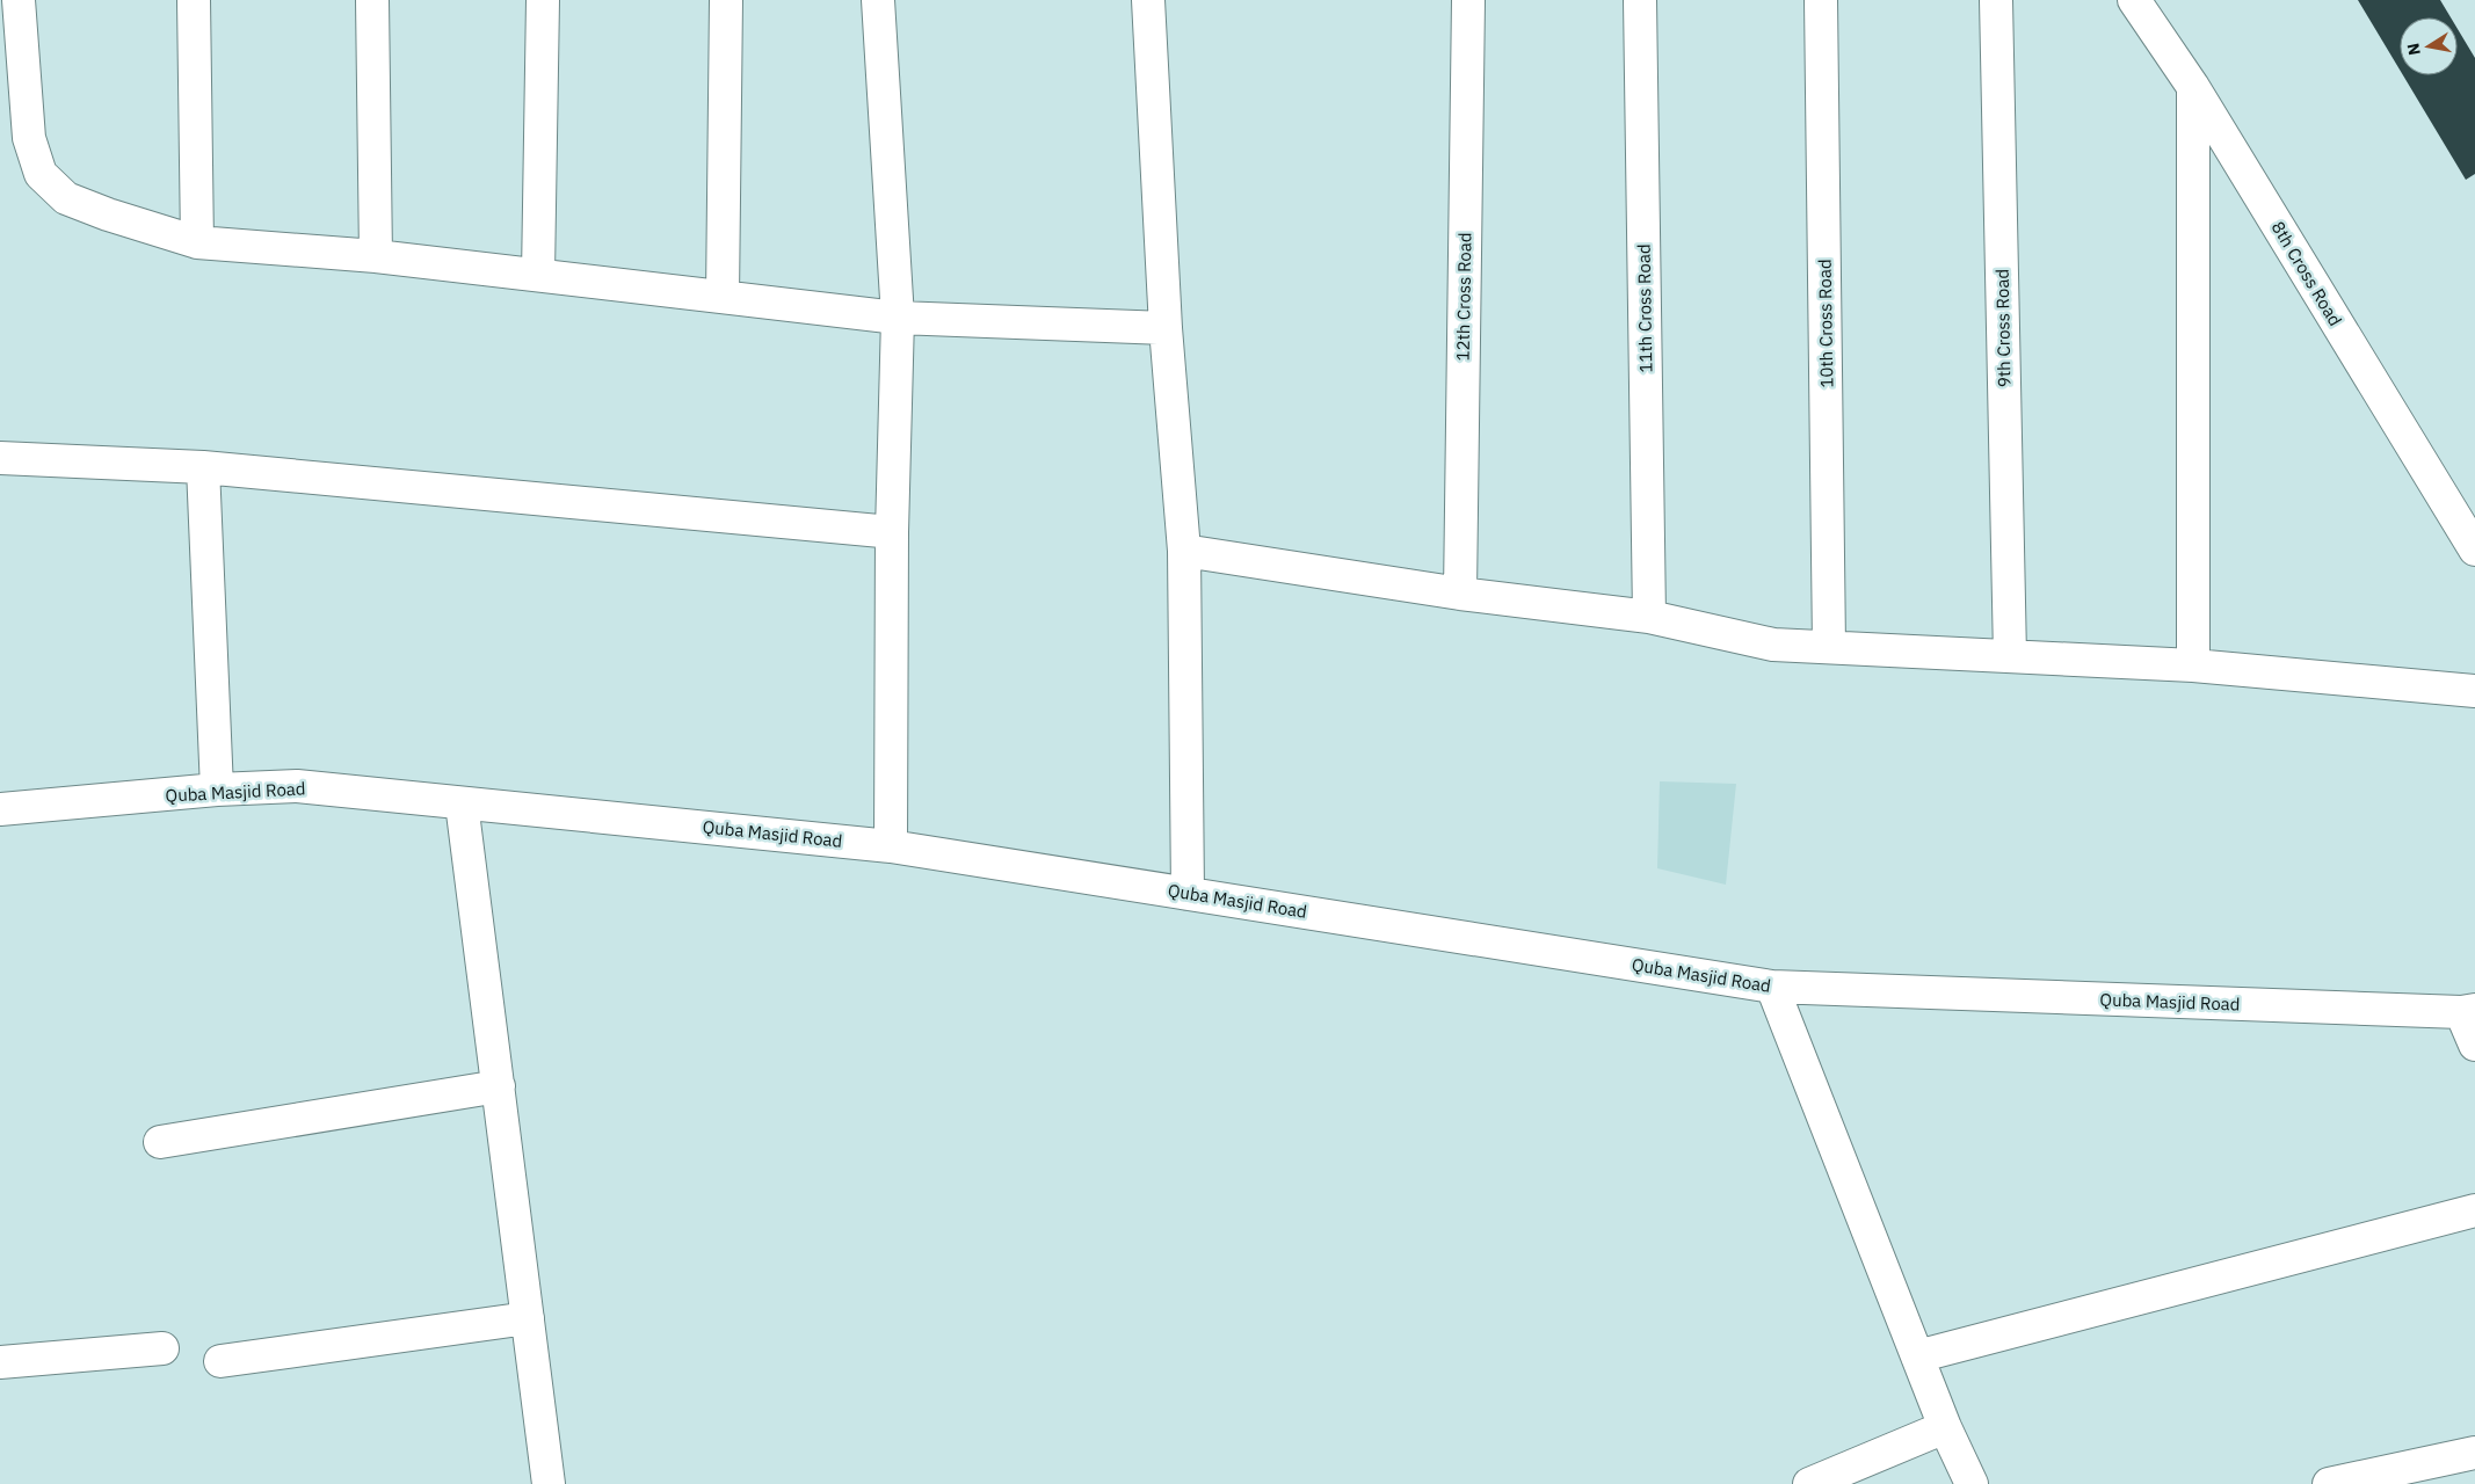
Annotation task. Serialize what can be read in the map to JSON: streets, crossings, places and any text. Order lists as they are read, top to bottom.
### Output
{
  "streets": {
    "street": [
      "8th Cross Road",
      "12th Cross Road",
      "11th Cross Road",
      "10th Cross Road",
      "9th Cross Road",
      "Quba Masjid Road"
    ]
  },
  "north": "left"
}
